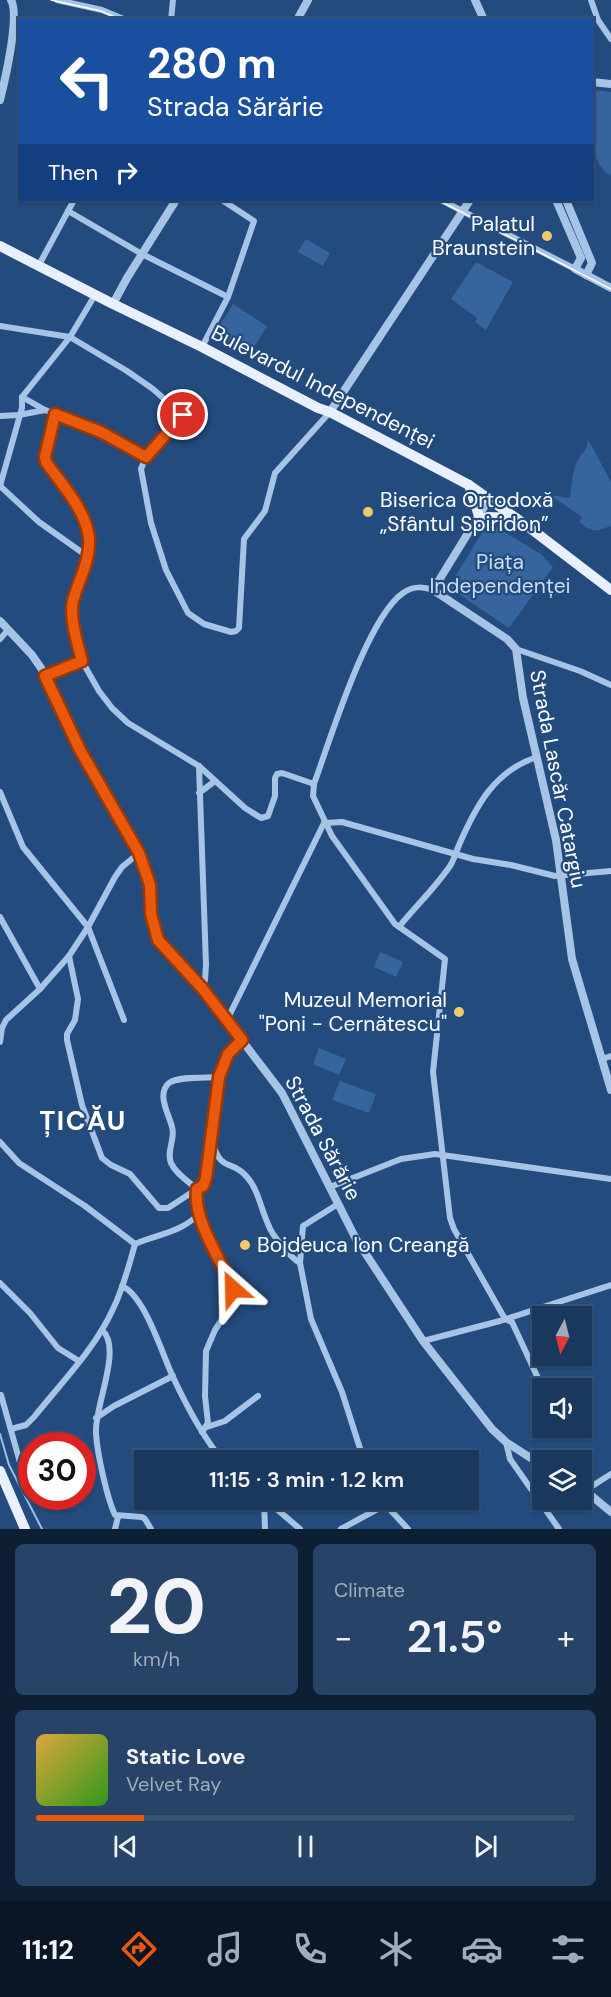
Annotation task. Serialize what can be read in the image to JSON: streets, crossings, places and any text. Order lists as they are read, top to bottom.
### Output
{
  "streets": {
    "main road": ["Bulevardul Independenței"],
    "street": ["Strada Lascăr Catargiu", "Strada Sărărie"]
  },
  "districts": ["ȚICĂU"],
  "parks": ["Piața Independenței"],
  "places": [
    "Palatul Braunstein",
    "Biserica Ortodoxă „Sfântul Spiridon”",
    "Muzeul Memorial \"Poni - Cernătescu\"",
    "Bojdeuca Ion Creangă"
  ],
  "north": "bottom",
  "page": {
    "turn": ["280 m", "Strada Sărărie"],
    "then": "Then",
    "limit": "30",
    "trip": "11:15 · 3 min · 1.2 km",
    "tile": [
      ["20", "km/h"],
      "Climate"
    ],
    "heat": ["−", "21.5°", "+"],
    "song": ["Static Love", "Velvet Ray"],
    "tabs": "11:12"
  }
}
